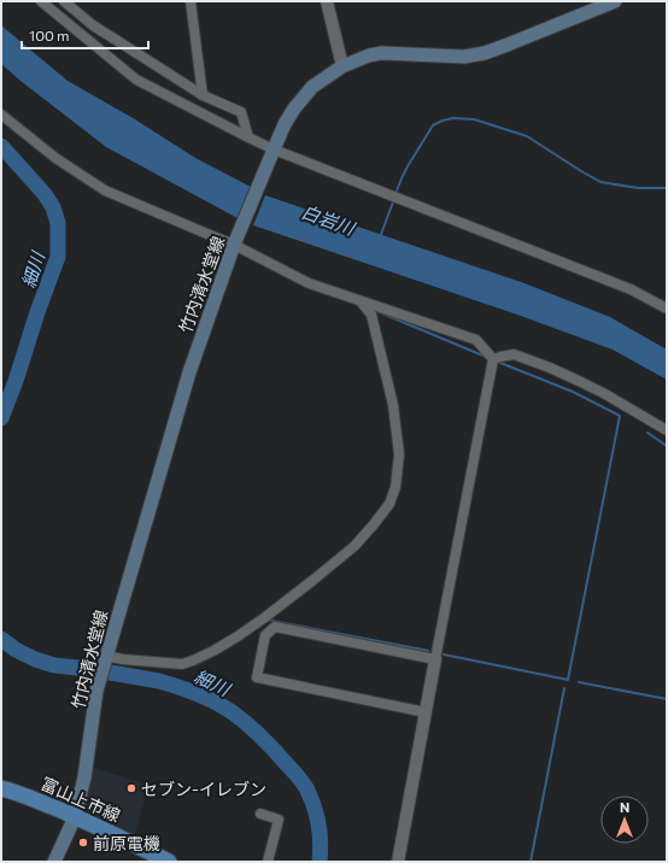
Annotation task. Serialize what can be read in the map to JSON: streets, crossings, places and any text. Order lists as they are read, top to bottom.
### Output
{
  "streets": {
    "main road": ["竹内清水堂線", "富山上市線"]
  },
  "crossings": [
    ["竹内清水堂線", "富山上市線"]
  ],
  "water": ["白岩川", "細川"],
  "places": ["セブン-イレブン", "前原電機"],
  "scale_bar": "100 m",
  "north": "top"
}
